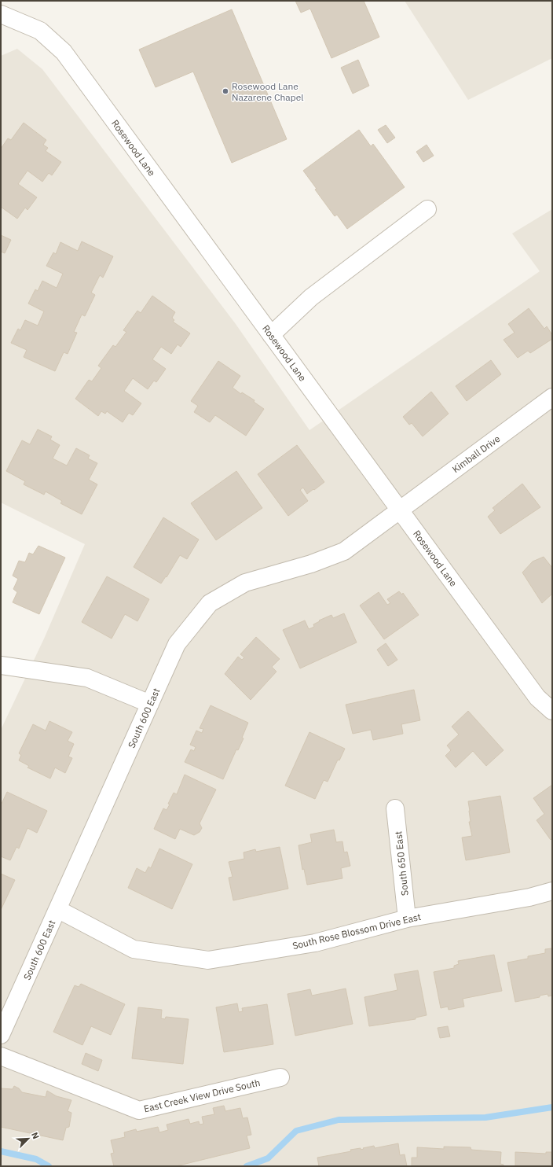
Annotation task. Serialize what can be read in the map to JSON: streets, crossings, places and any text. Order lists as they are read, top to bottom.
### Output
{
  "streets": {
    "street": [
      "Rosewood Lane",
      "Kimball Drive",
      "South 600 East",
      "South 650 East",
      "South Rose Blossom Drive East",
      "East Creek View Drive South"
    ]
  },
  "crossings": [
    ["Rosewood Lane", "Kimball Drive"],
    ["Rosewood Lane", "South 600 East"],
    ["Kimball Drive", "South 600 East"],
    ["South 600 East", "South Rose Blossom Drive East"],
    ["South 650 East", "South Rose Blossom Drive East"]
  ],
  "places": ["Rosewood Lane Nazarene Chapel"],
  "north": "top right"
}
